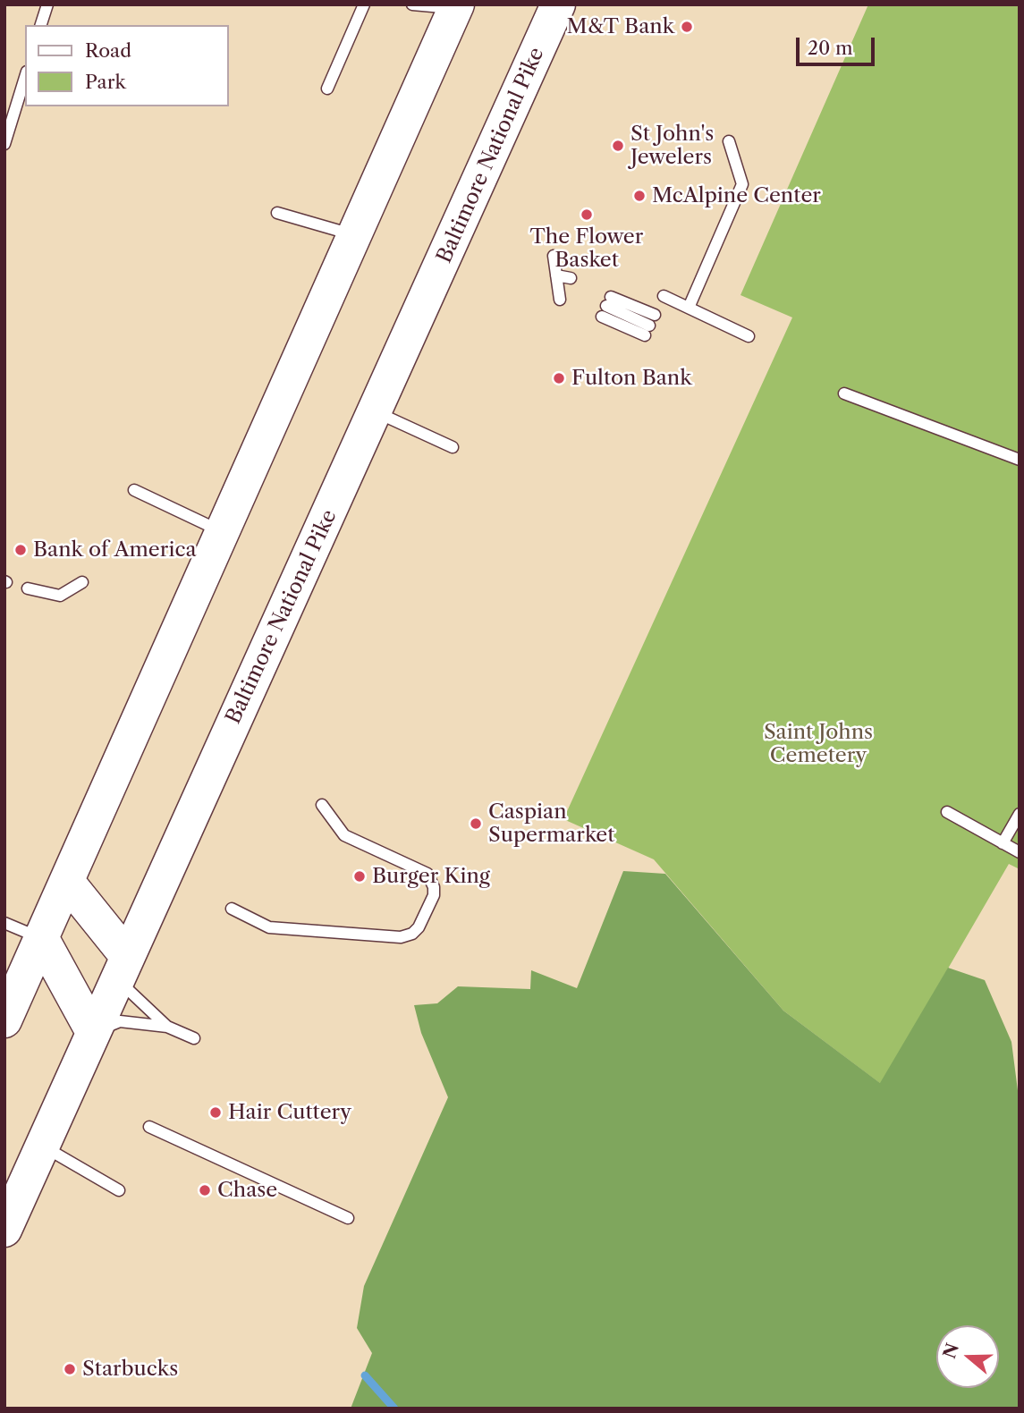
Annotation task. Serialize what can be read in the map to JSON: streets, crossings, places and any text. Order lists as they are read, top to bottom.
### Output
{
  "streets": {
    "main road": ["Baltimore National Pike"]
  },
  "parks": ["Saint Johns Cemetery"],
  "places": [
    "M&T Bank",
    "St John's Jewelers",
    "McAlpine Center",
    "The Flower Basket",
    "Fulton Bank",
    "Bank of America",
    "Caspian Supermarket",
    "Burger King",
    "Hair Cuttery",
    "Chase",
    "Starbucks"
  ],
  "legend": ["Road", "Park"],
  "scale_bar": "20 m",
  "north": "left"
}
